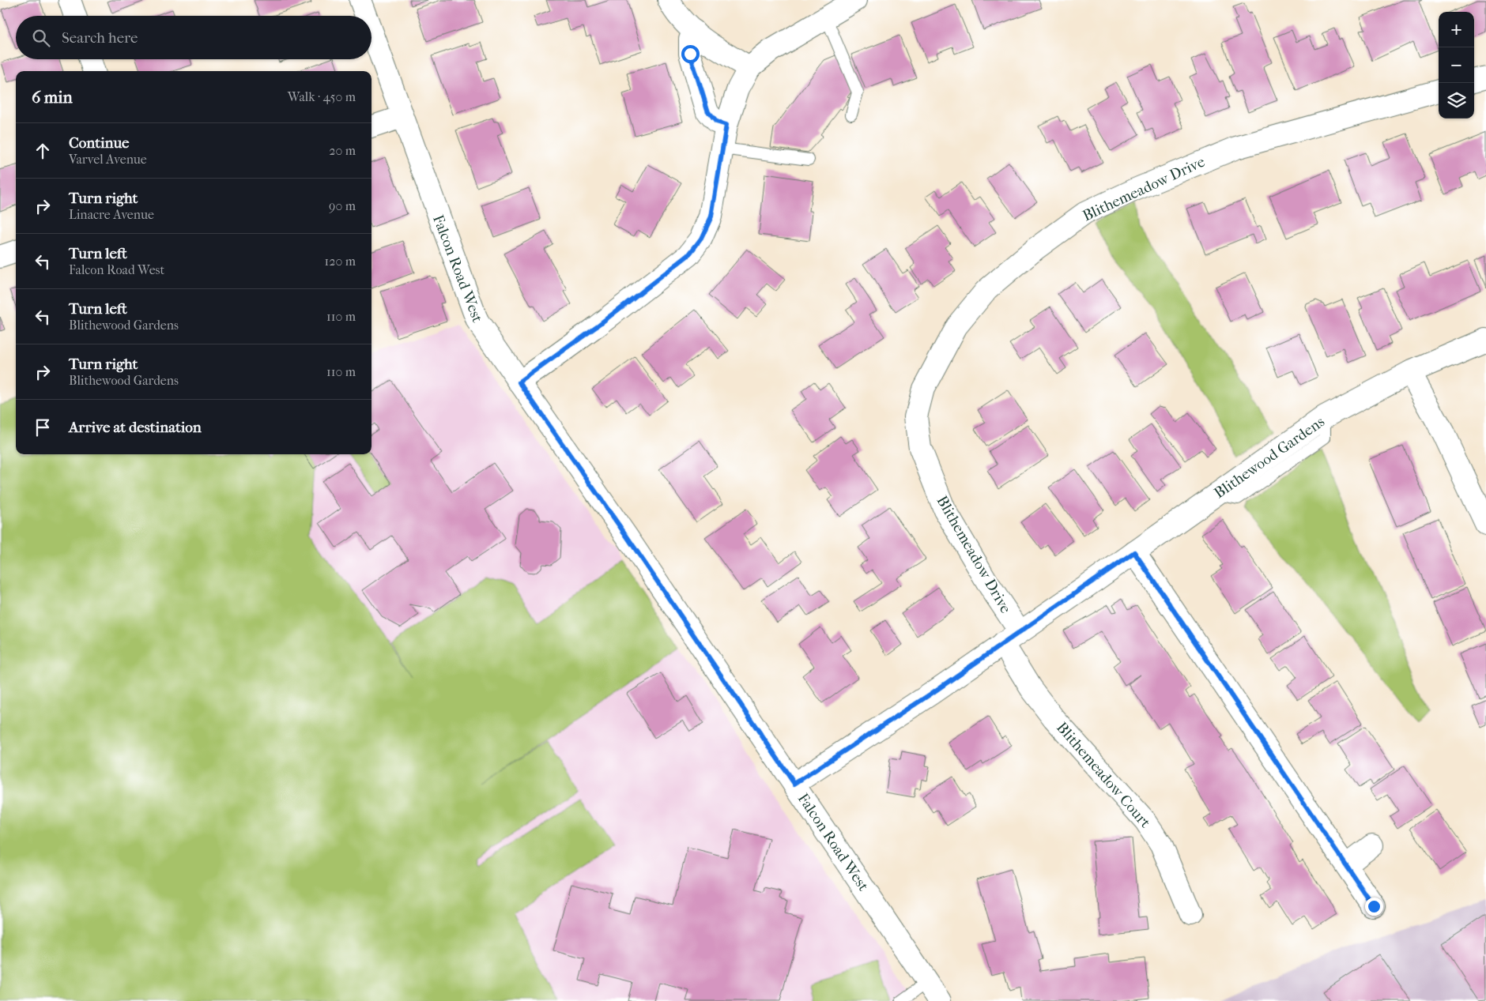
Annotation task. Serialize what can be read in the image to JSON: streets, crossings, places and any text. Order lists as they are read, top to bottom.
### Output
{
  "streets": {
    "street": [
      "Blithemeadow Drive",
      "Falcon Road West",
      "Blithewood Gardens",
      "Blithemeadow Court"
    ]
  },
  "crossings": [
    ["Blithemeadow Drive", "Blithewood Gardens"],
    ["Blithemeadow Drive", "Blithemeadow Court"],
    ["Falcon Road West", "Blithewood Gardens"],
    ["Blithewood Gardens", "Blithemeadow Court"]
  ],
  "page": {
    "map_buttons": ["+", "−"],
    "search": "Search here",
    "heading": ["6 min", "Walk · 450 m"],
    "list": [
      ["Continue", "Varvel Avenue", "20 m"],
      ["Turn right", "Linacre Avenue", "90 m"],
      ["Turn left", "Falcon Road West", "120 m"],
      ["Turn left", "Blithewood Gardens", "110 m"],
      ["Turn right", "Blithewood Gardens", "110 m"],
      "Arrive at destination"
    ]
  }
}
